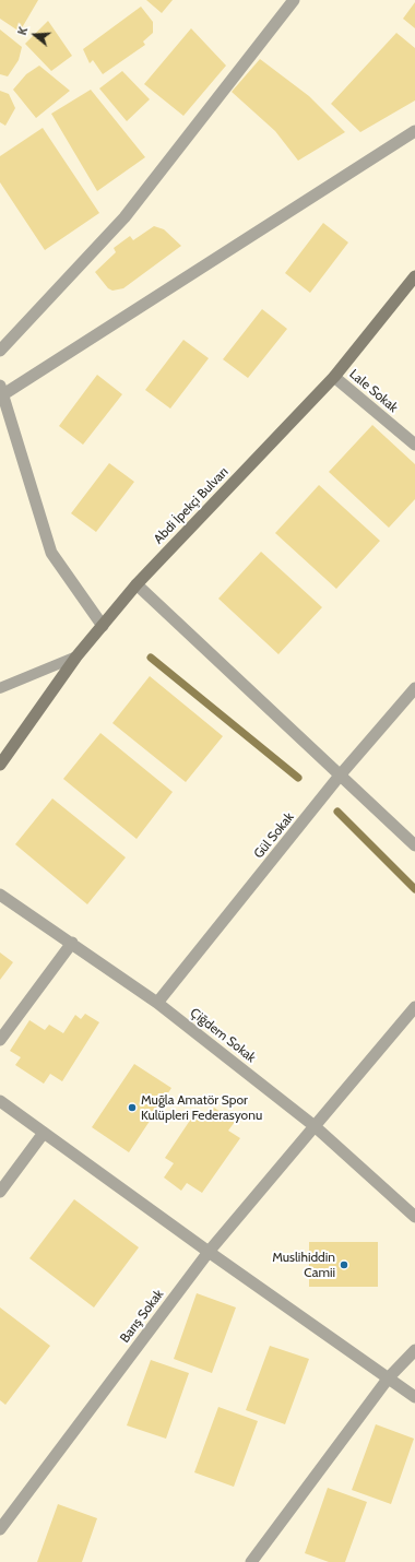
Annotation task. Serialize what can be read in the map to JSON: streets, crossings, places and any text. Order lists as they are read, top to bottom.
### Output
{
  "streets": {
    "main road": ["Abdi İpekçi Bulvarı"],
    "street": [
      "Lale Sokak",
      "Gül Sokak",
      "Çiğdem Sokak",
      "Barış Sokak"
    ]
  },
  "crossings": [
    ["Lale Sokak", "Abdi İpekçi Bulvarı"],
    ["Gül Sokak", "Çiğdem Sokak"],
    ["Çiğdem Sokak", "Barış Sokak"]
  ],
  "places": ["Muğla Amatör Spor Kulüpleri Federasyonu", "Muslihiddin Camii"],
  "north": "left"
}
